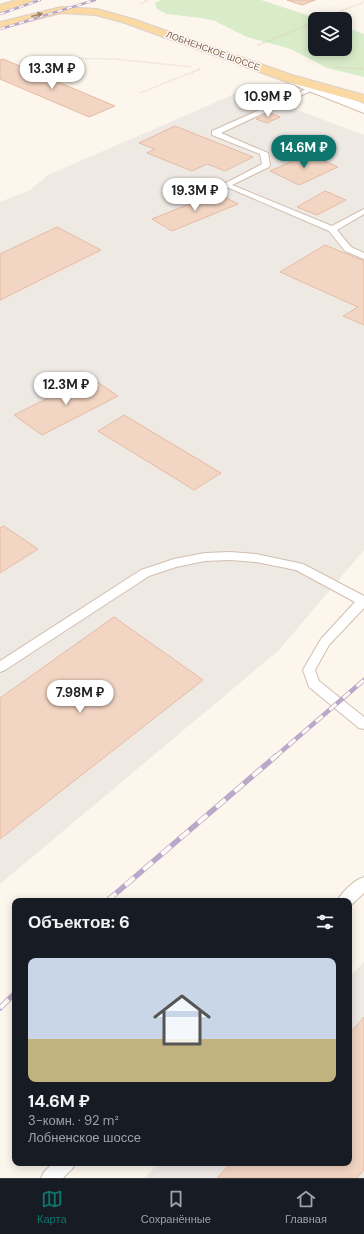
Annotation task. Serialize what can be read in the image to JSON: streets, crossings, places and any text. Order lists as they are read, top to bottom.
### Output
{
  "streets": {
    "main road": ["ЛОБНЕНСКОЕ ШОССЕ"]
  },
  "page": {
    "price": [
      "13.3M ₽",
      "10.9M ₽",
      "14.6M ₽",
      "19.3M ₽",
      "12.3M ₽",
      "7.98M ₽"
    ],
    "heading": "Объектов: 6",
    "list": [
      {
        "name": "14.6M ₽",
        "note": "3-комн. · 92 m² · Лобненское шоссе"
      }
    ],
    "tabs": ["Карта", "Сохранённые", "Главная"]
  }
}
